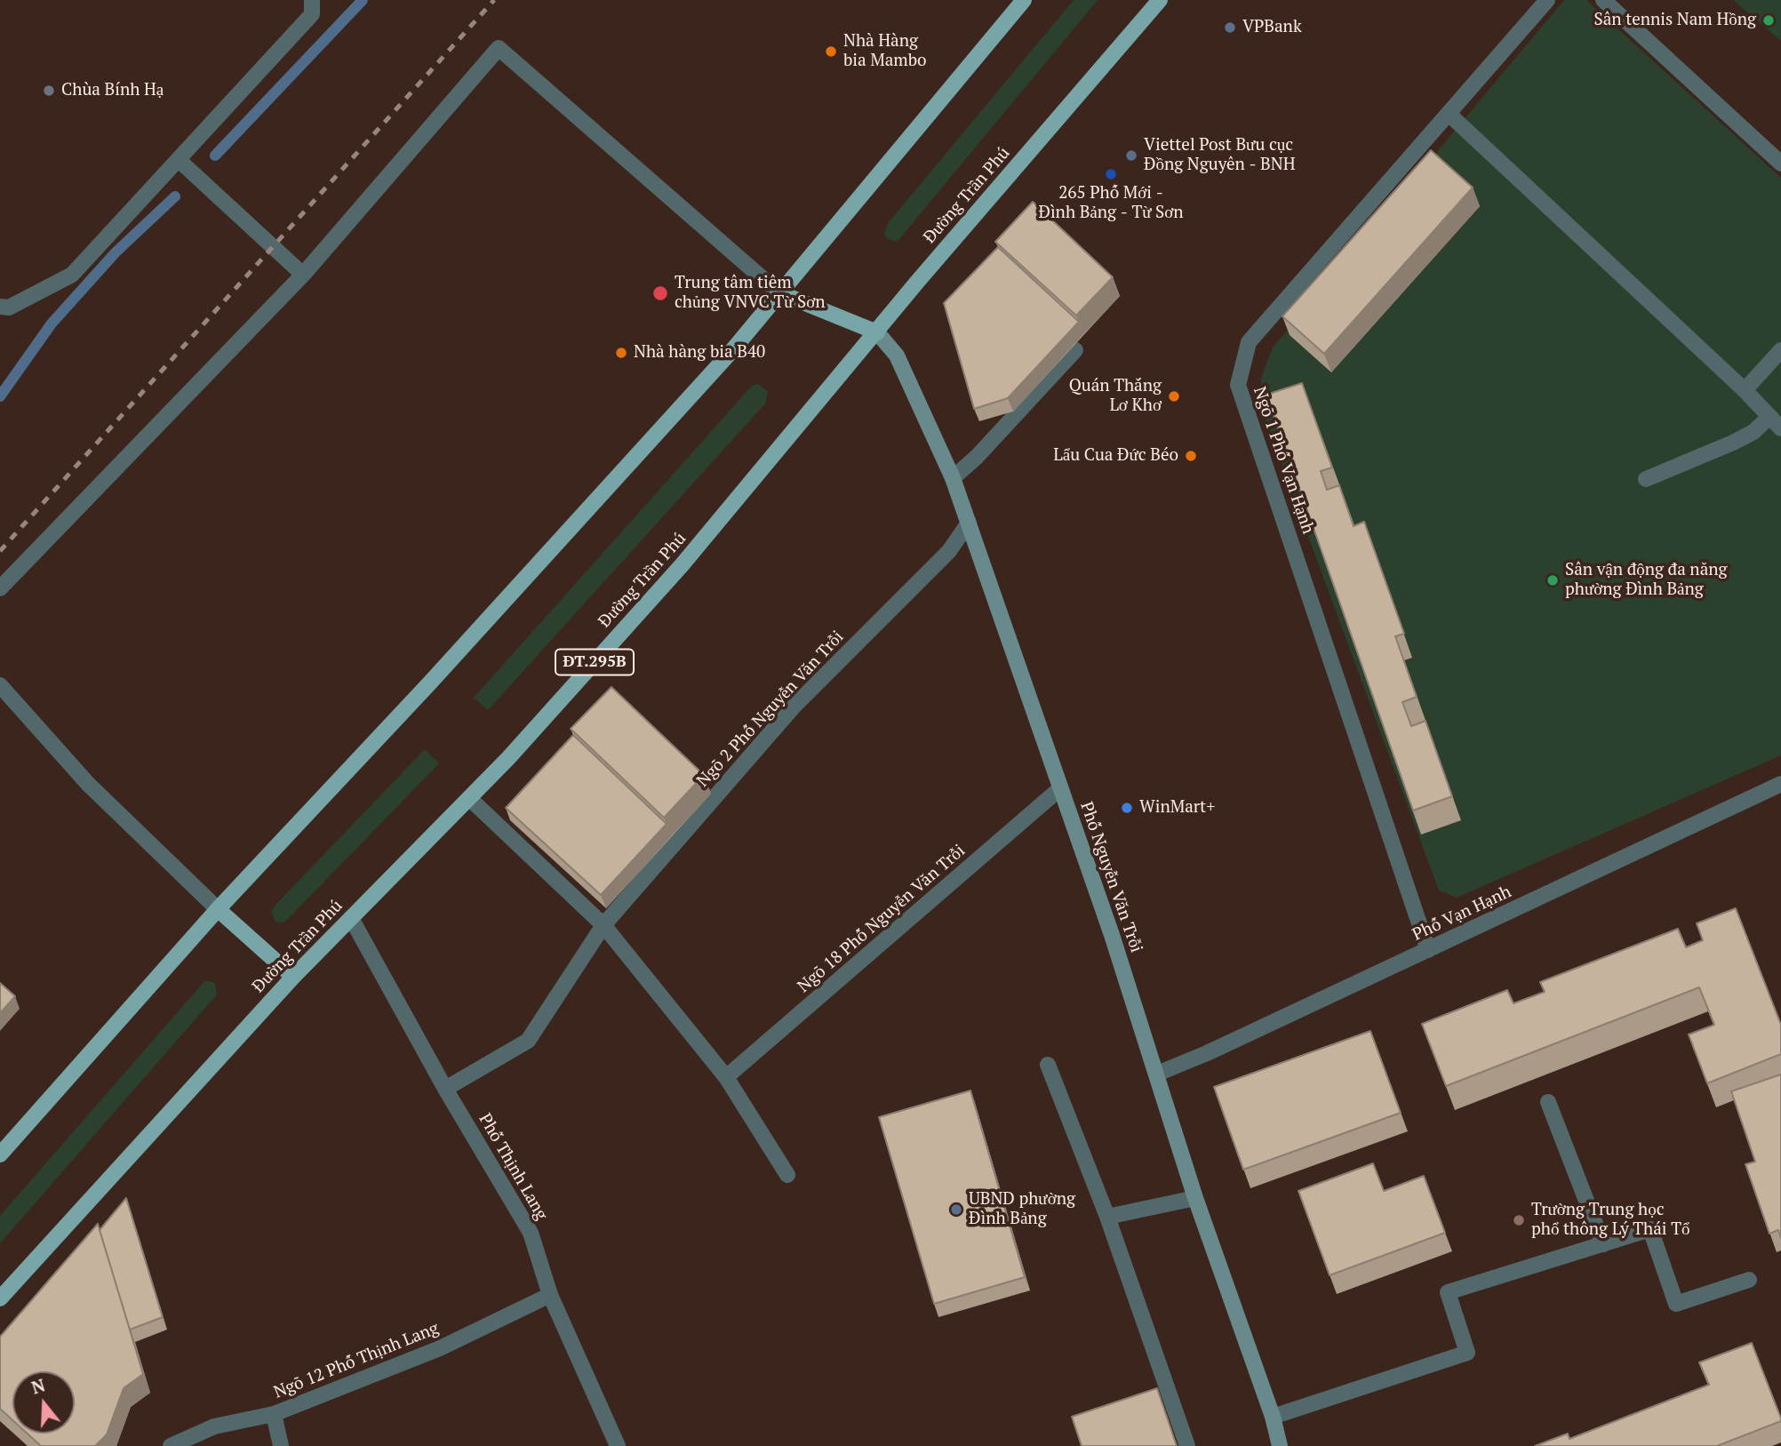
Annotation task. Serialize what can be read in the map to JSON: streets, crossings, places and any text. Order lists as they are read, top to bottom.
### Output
{
  "streets": {
    "main road": ["Đường Trần Phú", "ĐT.295B", "Phố Nguyễn Văn Trỗi"],
    "street": [
      "Ngõ 1 Phố Vạn Hạnh",
      "Ngõ 2 Phố Nguyễn Văn Trỗi",
      "Phố Vạn Hạnh",
      "Ngõ 18 Phố Nguyễn Văn Trỗi",
      "Phố Thịnh Lang",
      "Ngõ 12 Phố Thịnh Lang"
    ]
  },
  "crossings": [
    ["Đường Trần Phú", "Phố Nguyễn Văn Trỗi"],
    ["Đường Trần Phú", "Phố Thịnh Lang"],
    ["Ngõ 1 Phố Vạn Hạnh", "Phố Vạn Hạnh"],
    ["Ngõ 2 Phố Nguyễn Văn Trỗi", "Phố Nguyễn Văn Trỗi"],
    ["Ngõ 2 Phố Nguyễn Văn Trỗi", "Phố Thịnh Lang"],
    ["Phố Nguyễn Văn Trỗi", "Phố Vạn Hạnh"],
    ["Phố Nguyễn Văn Trỗi", "Ngõ 18 Phố Nguyễn Văn Trỗi"],
    ["Phố Thịnh Lang", "Ngõ 12 Phố Thịnh Lang"]
  ],
  "places": [
    "Sân tennis Nam Hồng",
    "VPBank",
    "Nhà Hàng bia Mambo",
    "Chùa Bính Hạ",
    "Viettel Post Bưu cục Đồng Nguyên - BNH",
    "265 Phố Mới - Đình Bảng - Từ Sơn",
    "Trung tâm tiêm chủng VNVC Từ Sơn",
    "Nhà hàng bia B40",
    "Quán Thắng Lơ Khơ",
    "Lẩu Cua Đức Béo",
    "Sân vận động đa năng phường Đình Bảng",
    "WinMart+",
    "UBND phường Đình Bảng",
    "Trường Trung học phổ thông Lý Thái Tổ"
  ],
  "north": "top"
}
